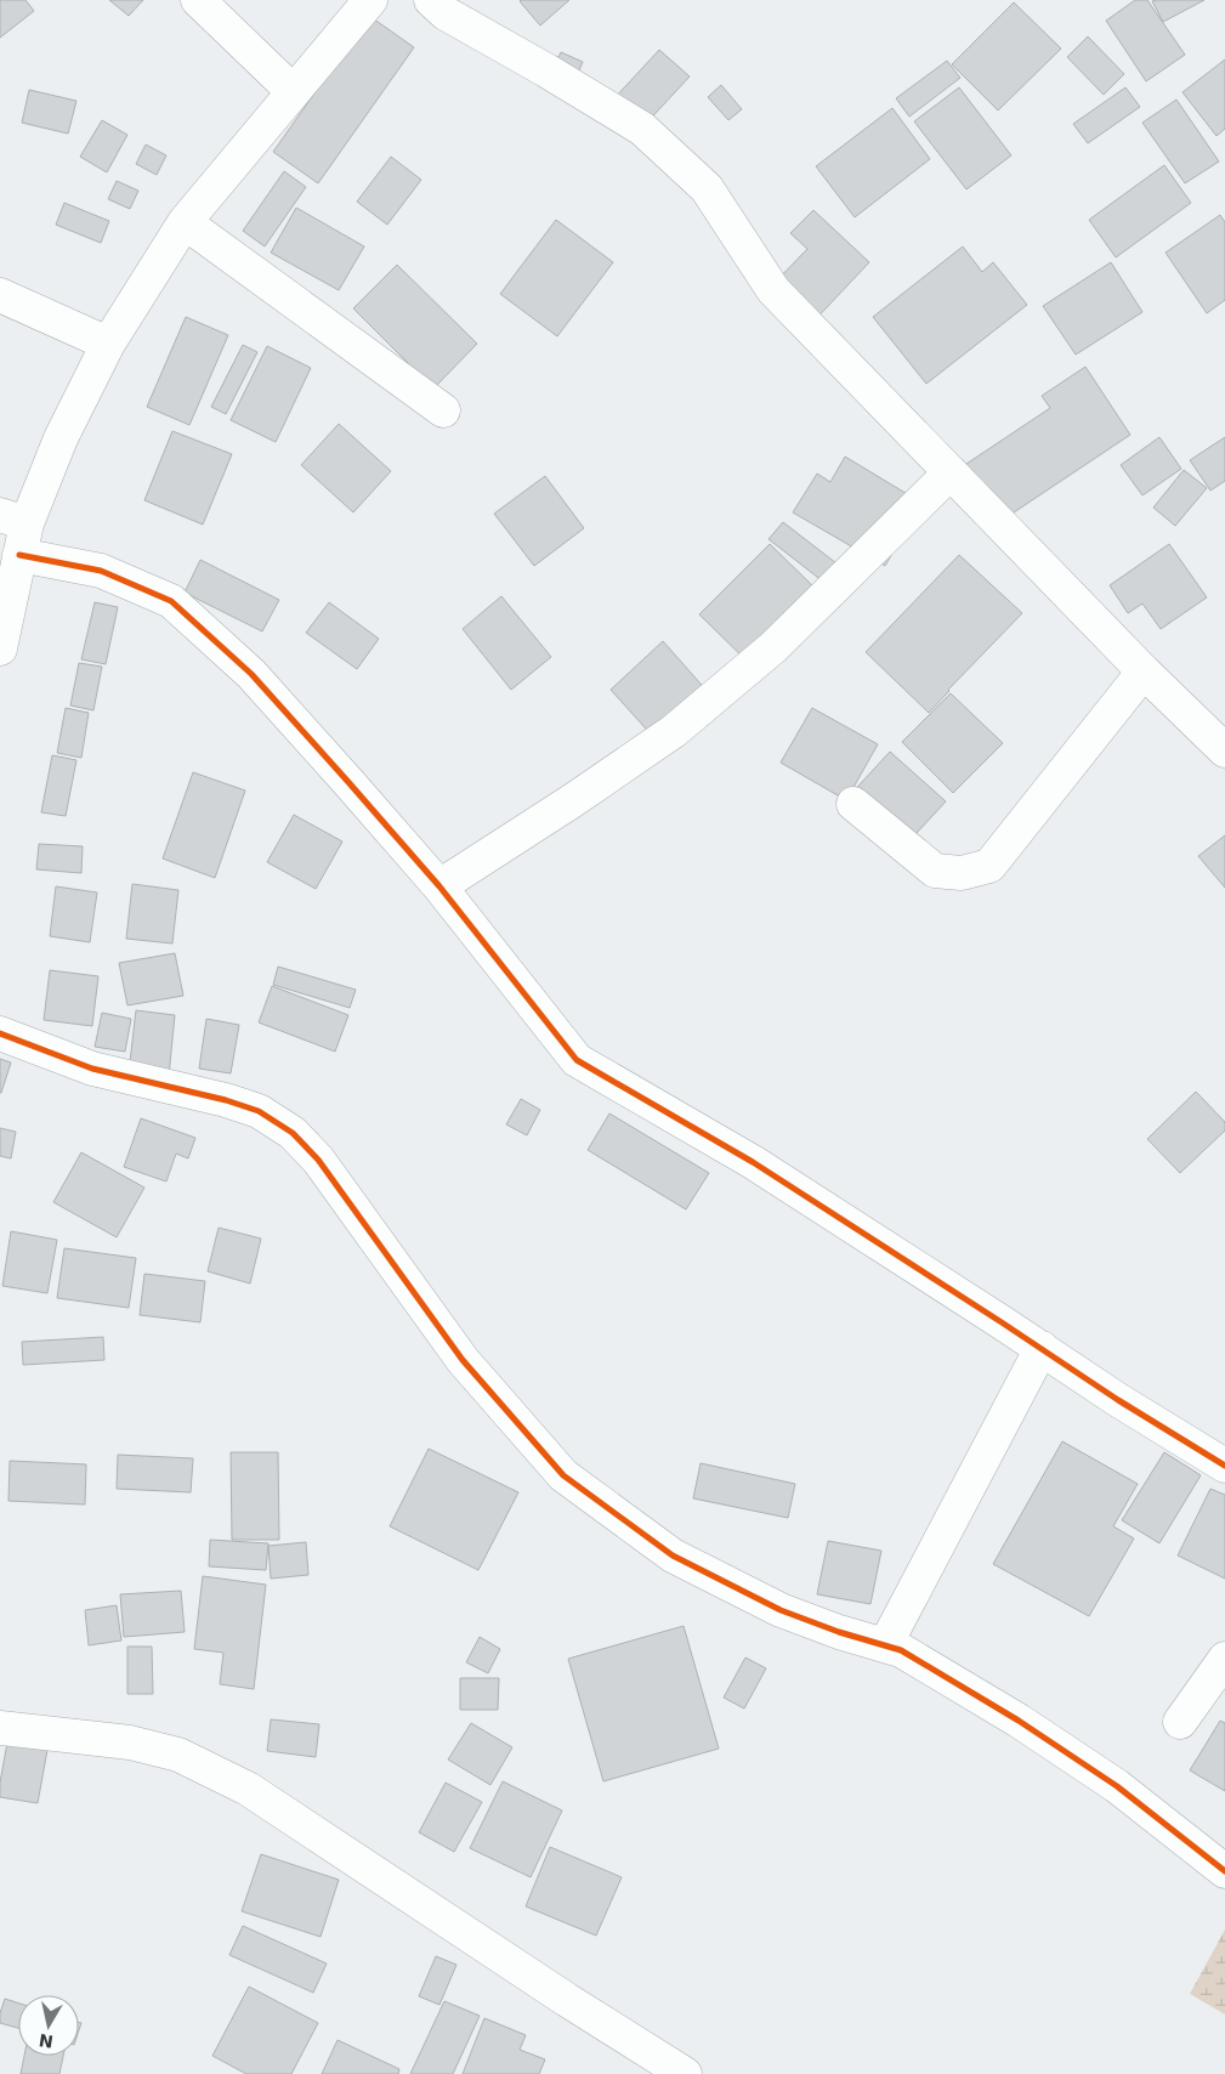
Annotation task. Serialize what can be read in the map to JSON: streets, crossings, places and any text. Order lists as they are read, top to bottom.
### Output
{
  "north": "bottom"
}
